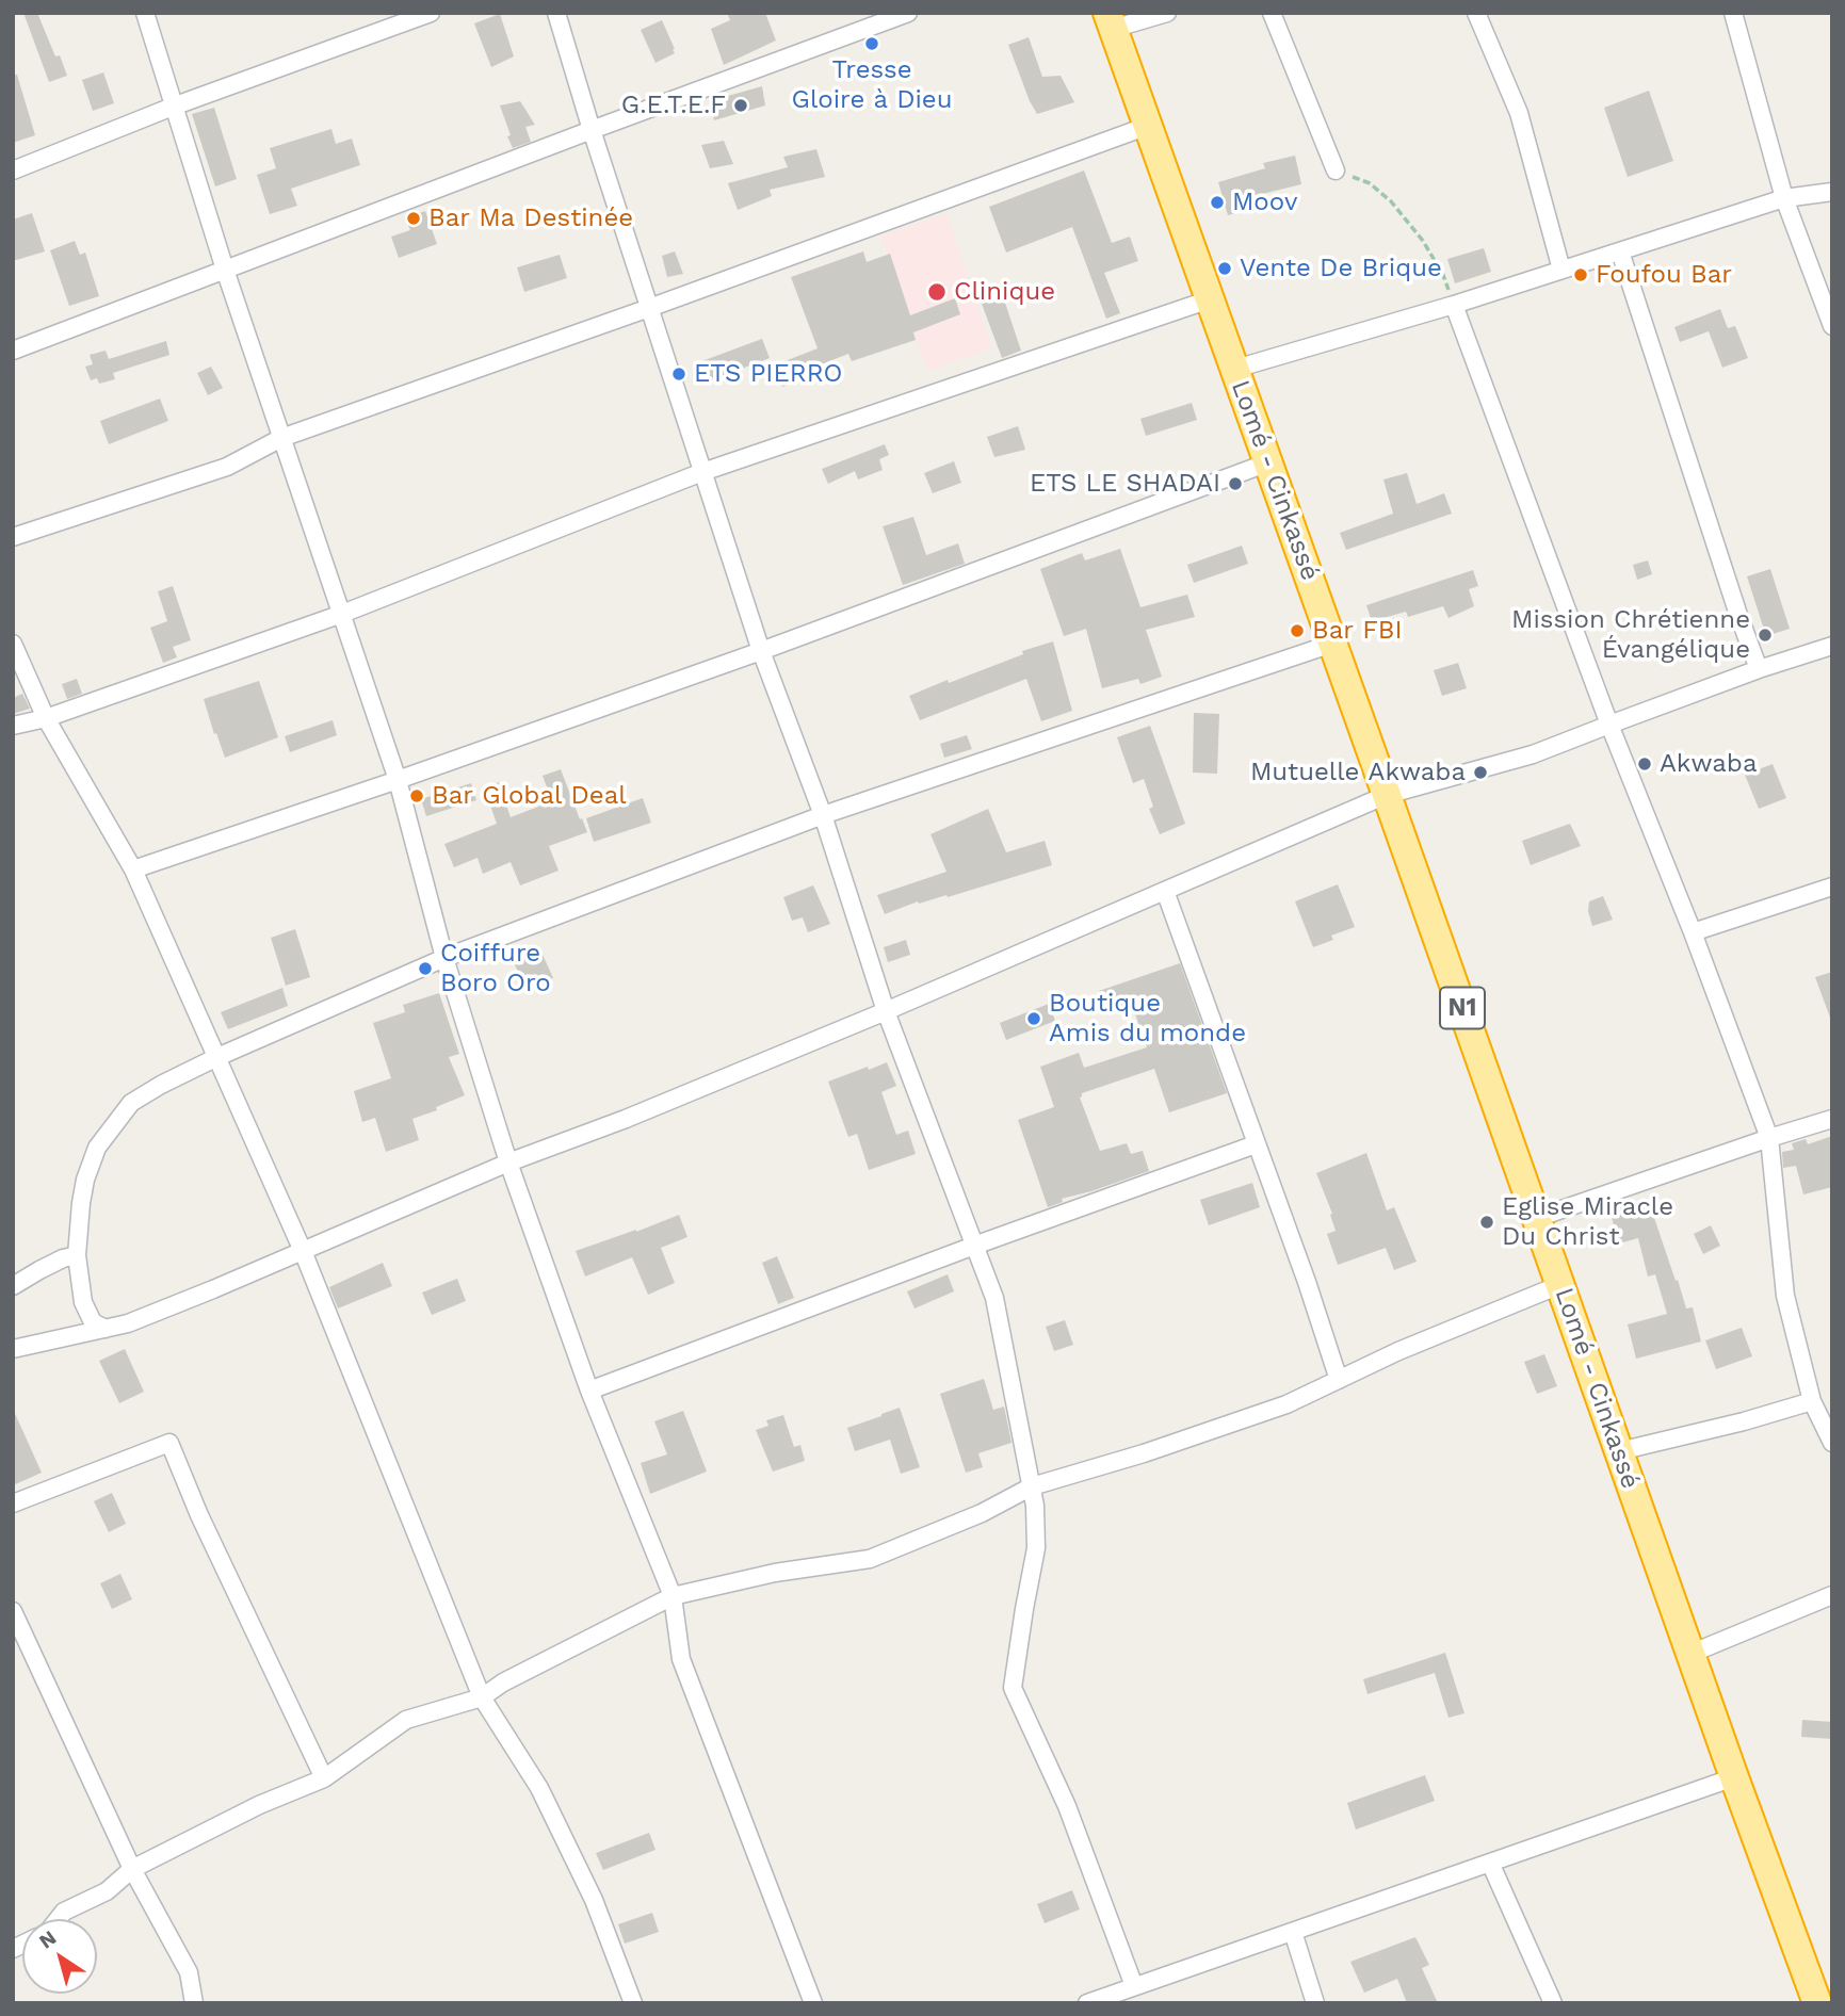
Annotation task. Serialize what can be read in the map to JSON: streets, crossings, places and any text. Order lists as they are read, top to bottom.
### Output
{
  "streets": {
    "highway": ["Lomé - Cinkassé", "N1"]
  },
  "places": [
    "Tresse Gloire à Dieu",
    "G.E.T.E.F",
    "Moov",
    "Bar Ma Destinée",
    "Vente De Brique",
    "Foufou Bar",
    "Clinique",
    "ETS PIERRO",
    "ETS LE SHADAI",
    "Bar FBI",
    "Mission Chrétienne Évangélique",
    "Akwaba",
    "Mutuelle Akwaba",
    "Bar Global Deal",
    "Coiffure Boro Oro",
    "Boutique Amis du monde",
    "Eglise Miracle Du Christ"
  ],
  "north": "top left"
}
